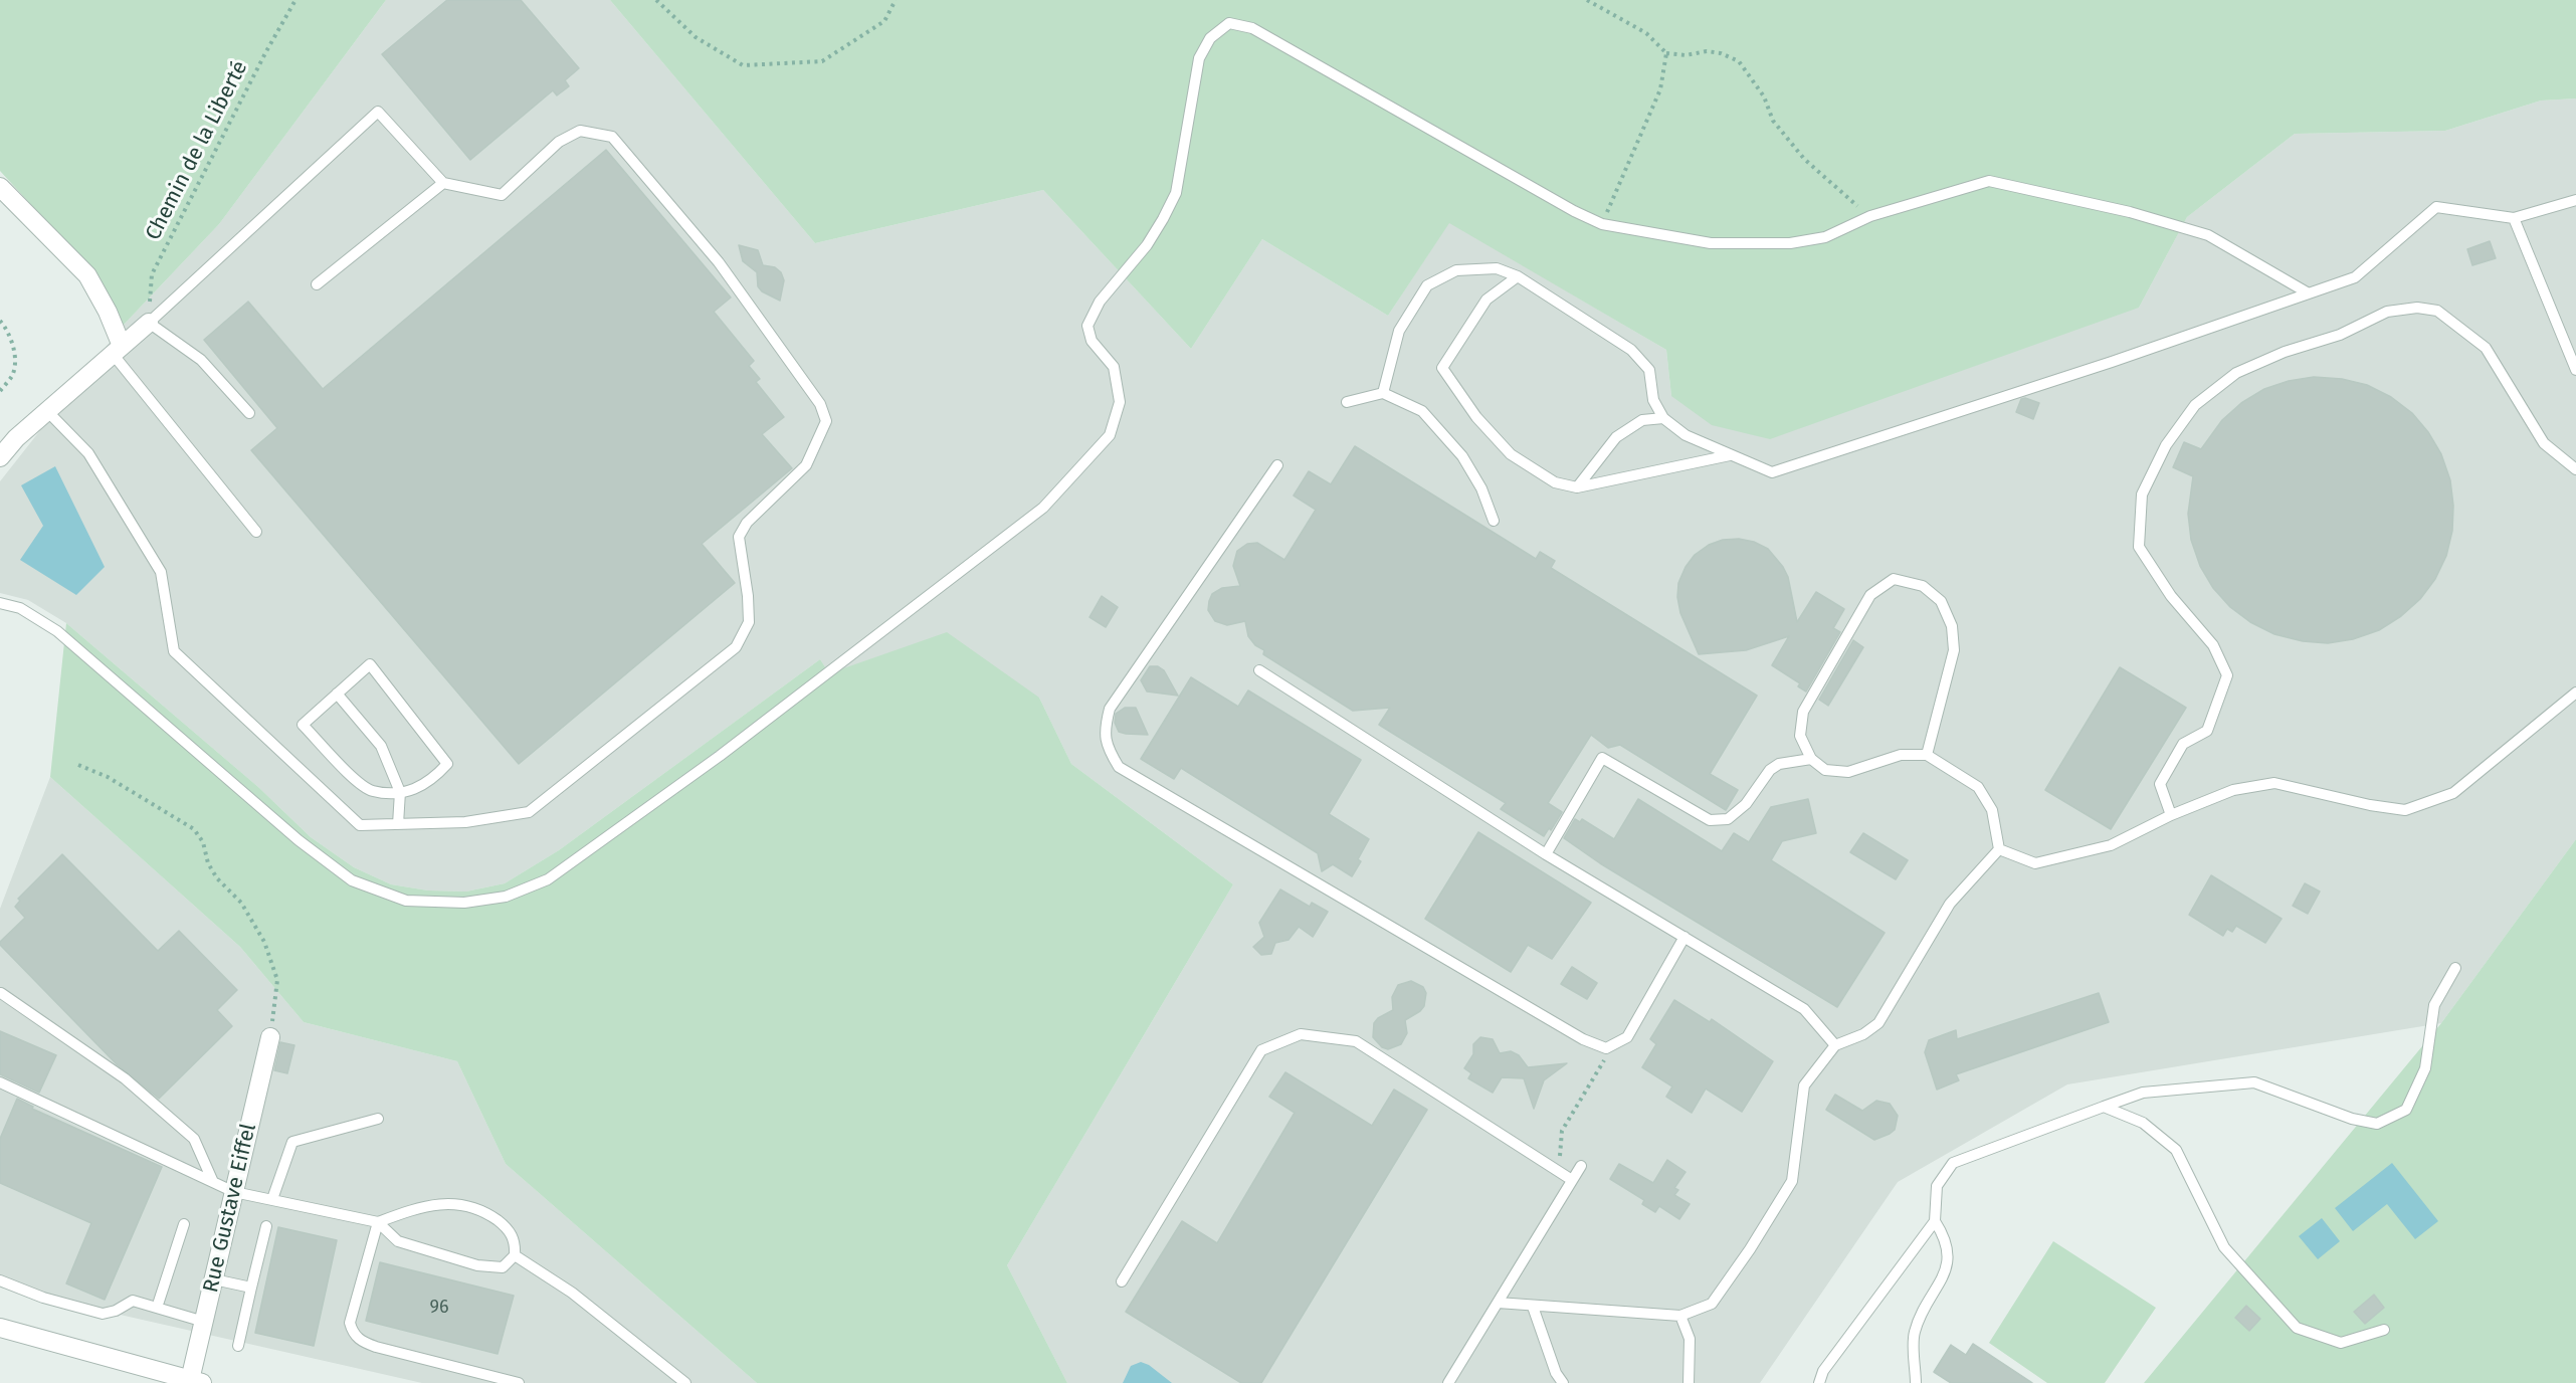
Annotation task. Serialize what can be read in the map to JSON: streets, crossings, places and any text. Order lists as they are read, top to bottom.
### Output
{
  "streets": {
    "street": ["Rue Gustave Eiffel"],
    "path": ["Chemin de la Liberté"]
  },
  "house_numbers": ["96"]
}
